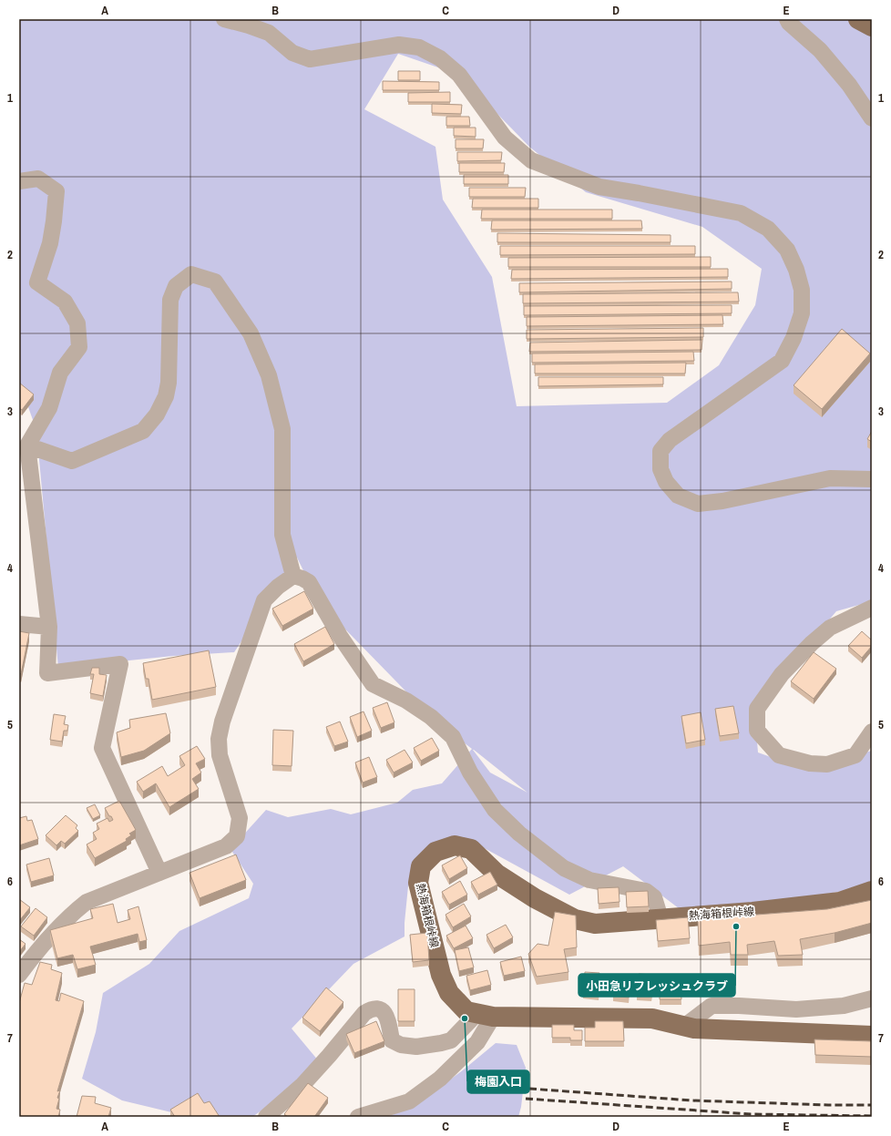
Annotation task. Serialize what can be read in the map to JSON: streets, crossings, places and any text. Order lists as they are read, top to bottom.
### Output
{
  "streets": {
    "main road": ["熱海箱根峠線"]
  },
  "places": ["小田急リフレッシュクラブ", "梅園入口"],
  "grid": {
    "columns": [
      "A",
      "B",
      "C",
      "D",
      "E"
    ],
    "rows": [
      "1",
      "2",
      "3",
      "4",
      "5",
      "6",
      "7"
    ]
  }
}
